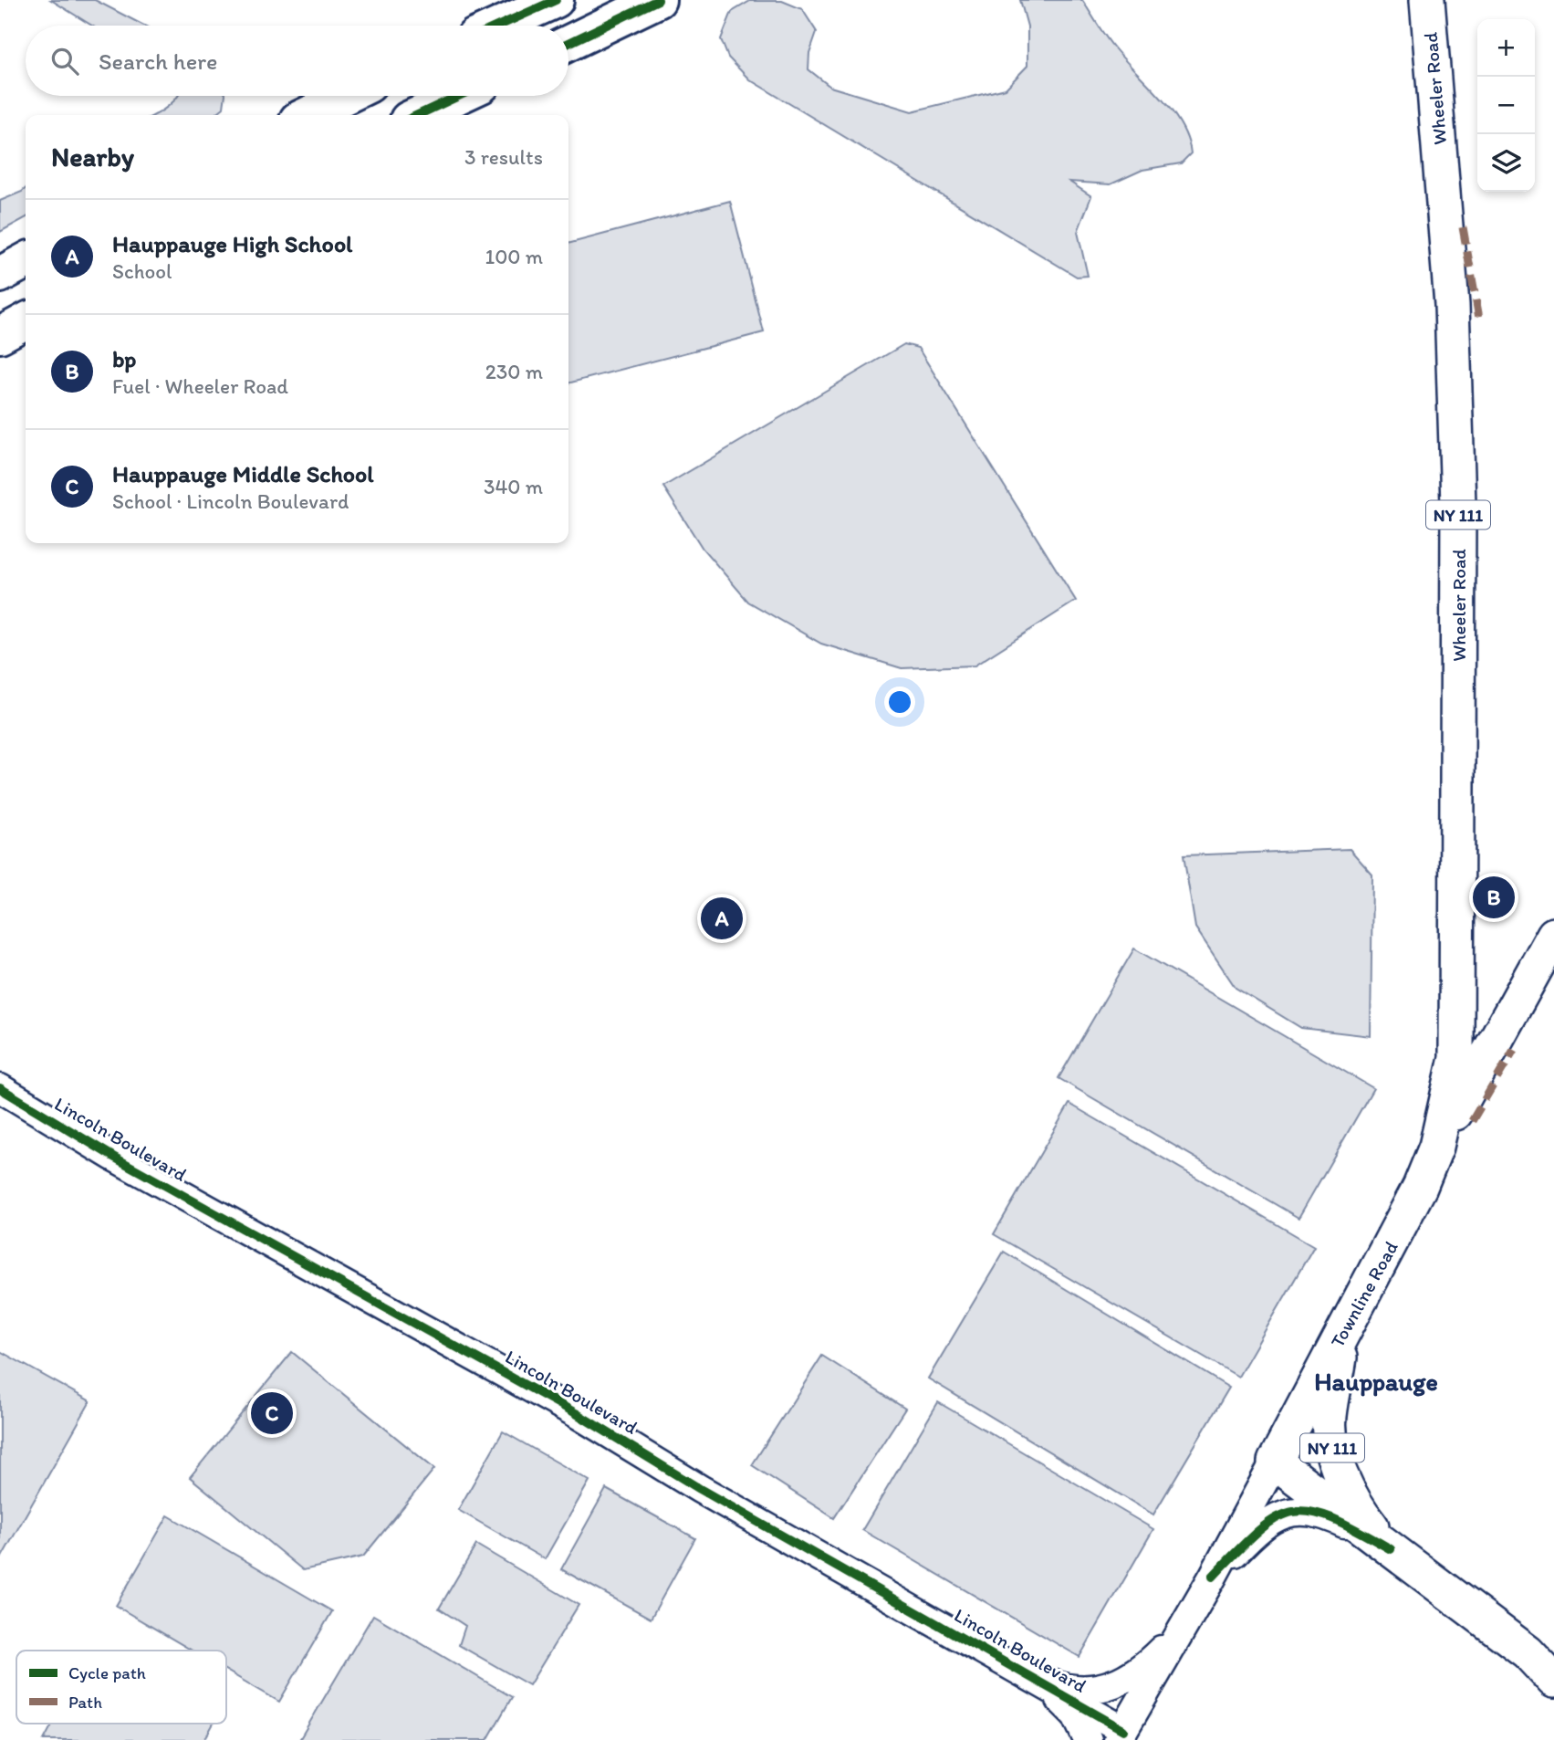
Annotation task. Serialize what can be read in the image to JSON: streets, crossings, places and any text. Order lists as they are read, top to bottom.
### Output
{
  "streets": {
    "main road": ["Wheeler Road", "NY 111", "Townline Road"],
    "street": ["Lincoln Boulevard"]
  },
  "crossings": [
    ["Wheeler Road", "Townline Road"],
    ["NY 111", "Townline Road"],
    ["Lincoln Boulevard", "Townline Road"]
  ],
  "districts": ["Hauppauge"],
  "legend": ["Cycle path", "Path"],
  "page": {
    "map_buttons": ["+", "−"],
    "search": "Search here",
    "heading": ["Nearby", "3 results"],
    "list": [
      {
        "mark": "A",
        "name": "Hauppauge High School",
        "note": "School",
        "value": "100 m"
      },
      {
        "mark": "B",
        "name": "bp",
        "note": "Fuel · Wheeler Road",
        "value": "230 m"
      },
      {
        "mark": "C",
        "name": "Hauppauge Middle School",
        "note": "School · Lincoln Boulevard",
        "value": "340 m"
      }
    ],
    "pins": ["B", "A", "C"]
  }
}
